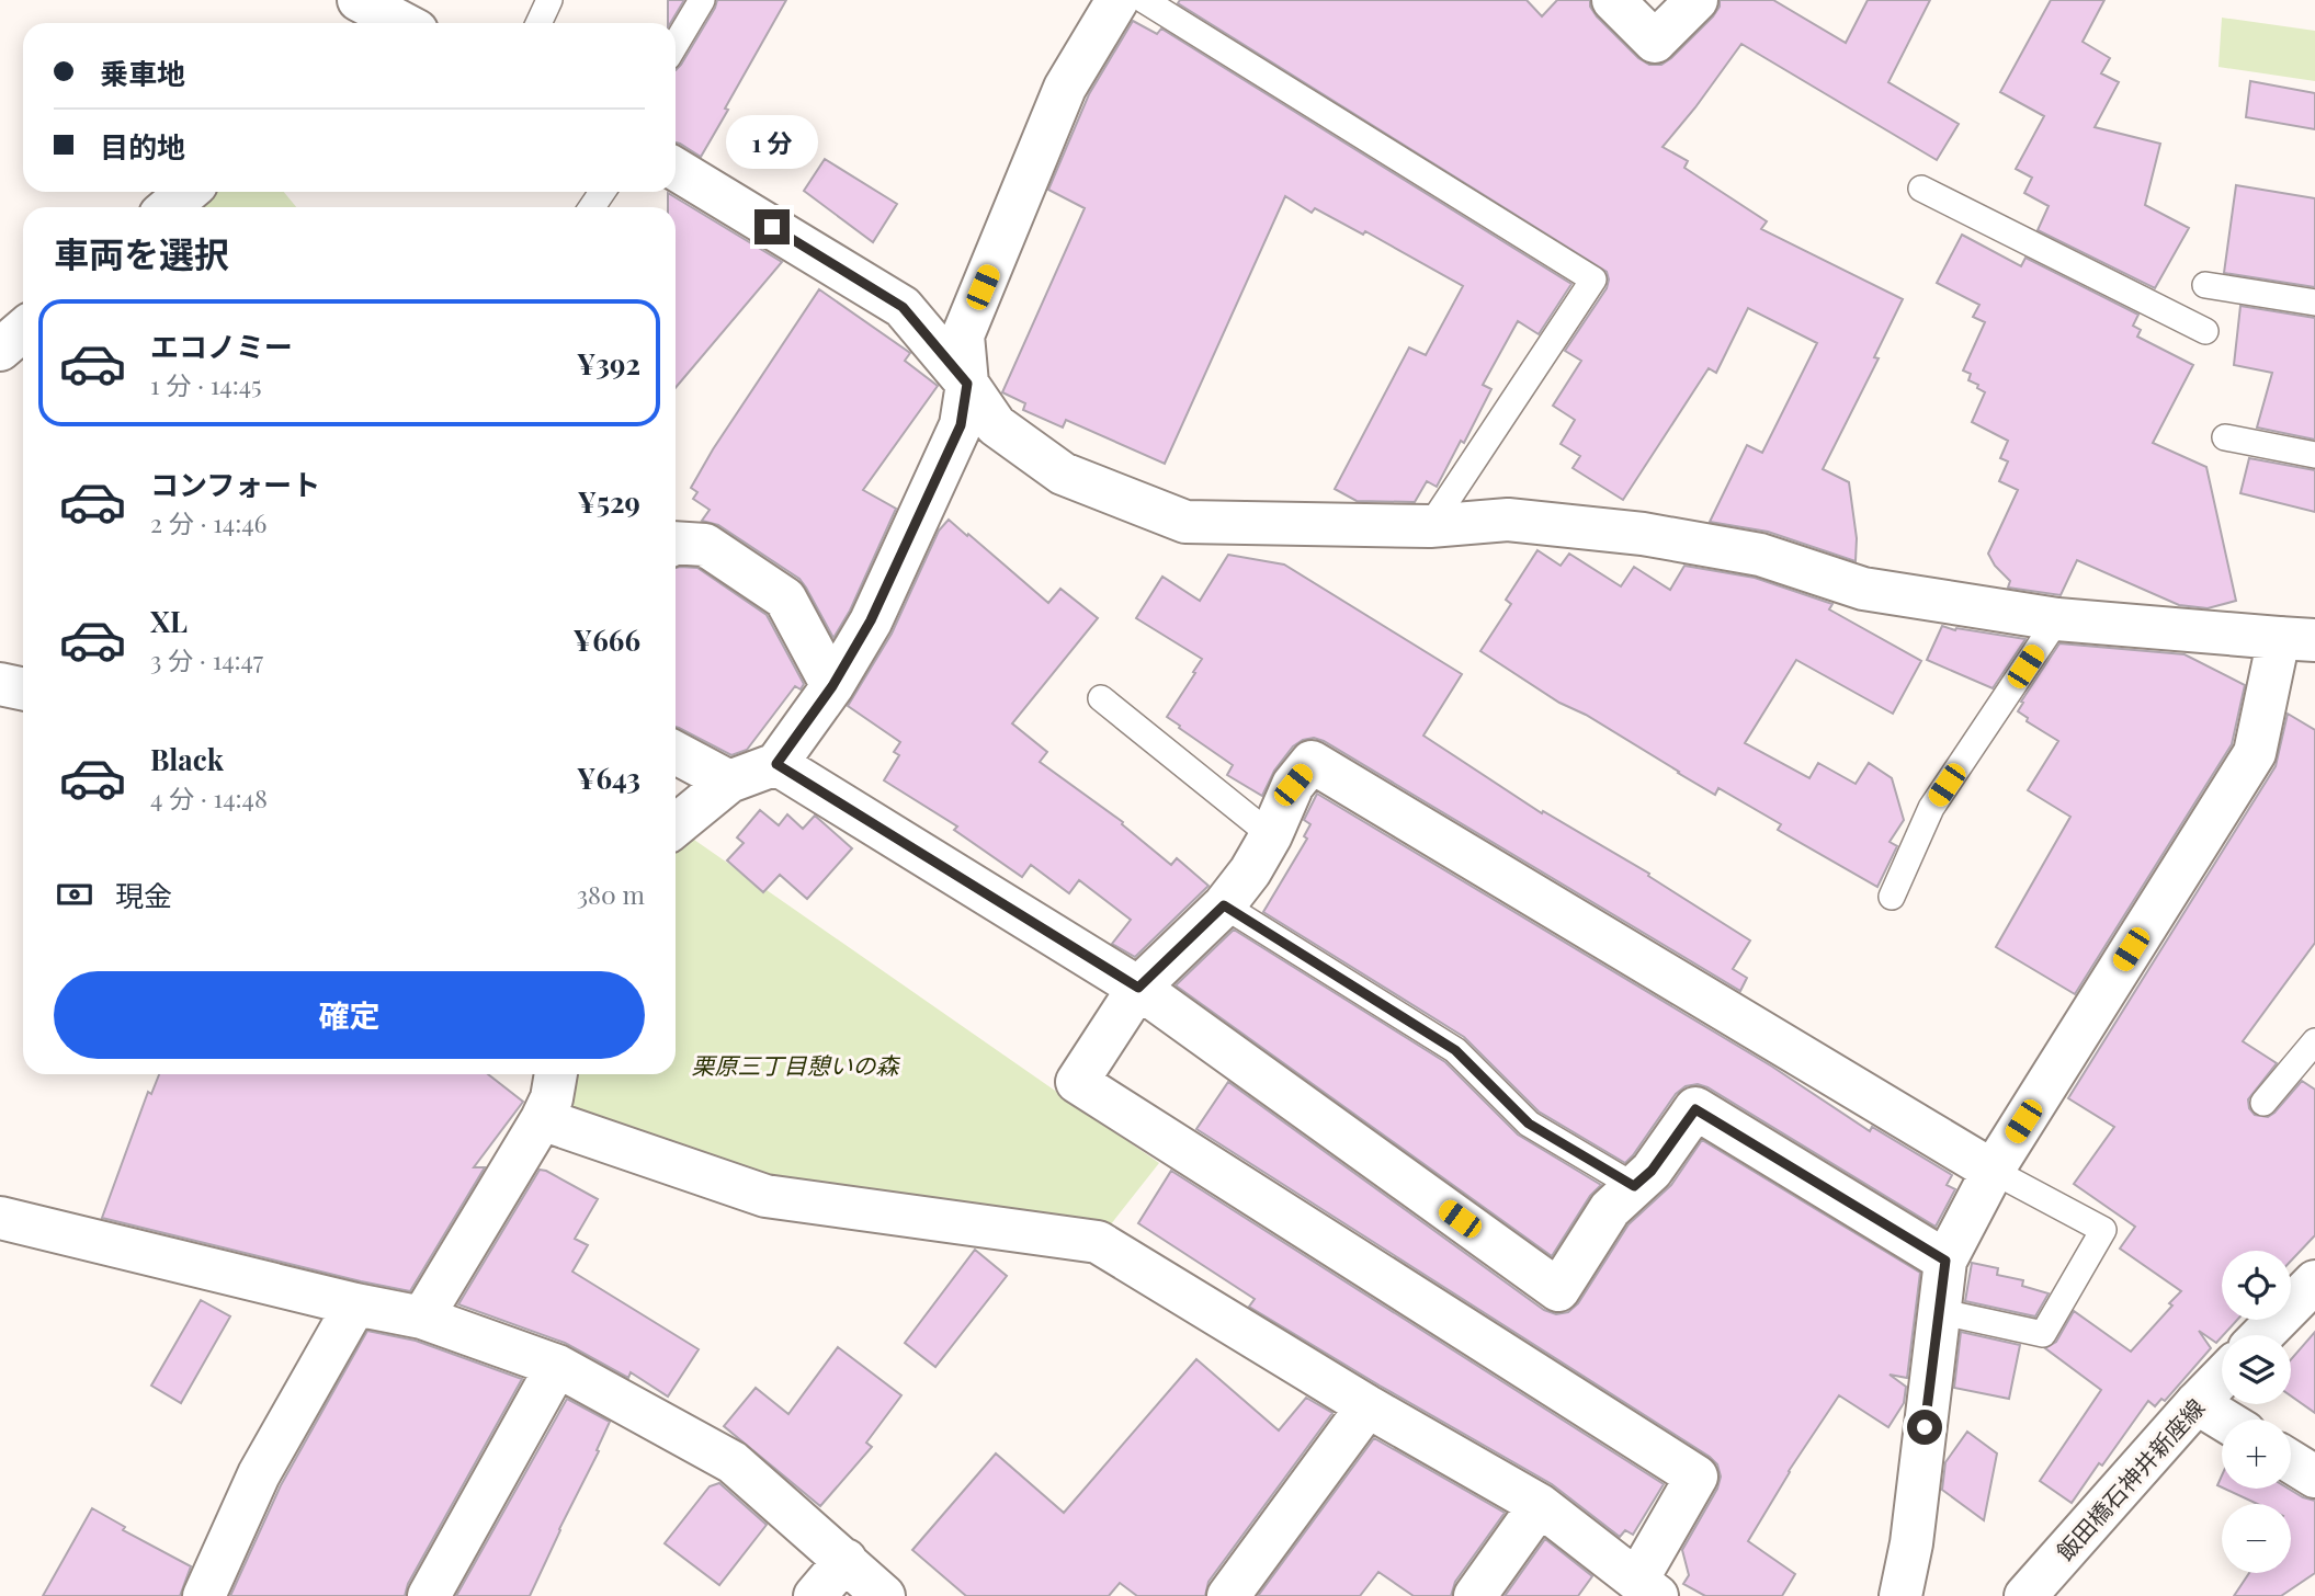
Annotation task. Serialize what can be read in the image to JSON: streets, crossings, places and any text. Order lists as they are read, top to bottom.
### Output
{
  "streets": {
    "street": ["飯田橋石神井新座線"]
  },
  "parks": ["栗原三丁目憩いの森"],
  "page": {
    "banner": ["乗車地", "目的地"],
    "bubble": "1 分",
    "heading": "車両を選択",
    "list": [
      {
        "name": "エコノミー",
        "note": "1 分 · 14:45",
        "value": "¥392"
      },
      {
        "name": "コンフォート",
        "note": "2 分 · 14:46",
        "value": "¥529"
      },
      {
        "name": "XL",
        "note": "3 分 · 14:47",
        "value": "¥666"
      },
      {
        "name": "Black",
        "note": "4 分 · 14:48",
        "value": "¥643"
      }
    ],
    "pay": ["現金", "380 m"],
    "buttons": "確定",
    "map_buttons": ["+", "−"]
  }
}
